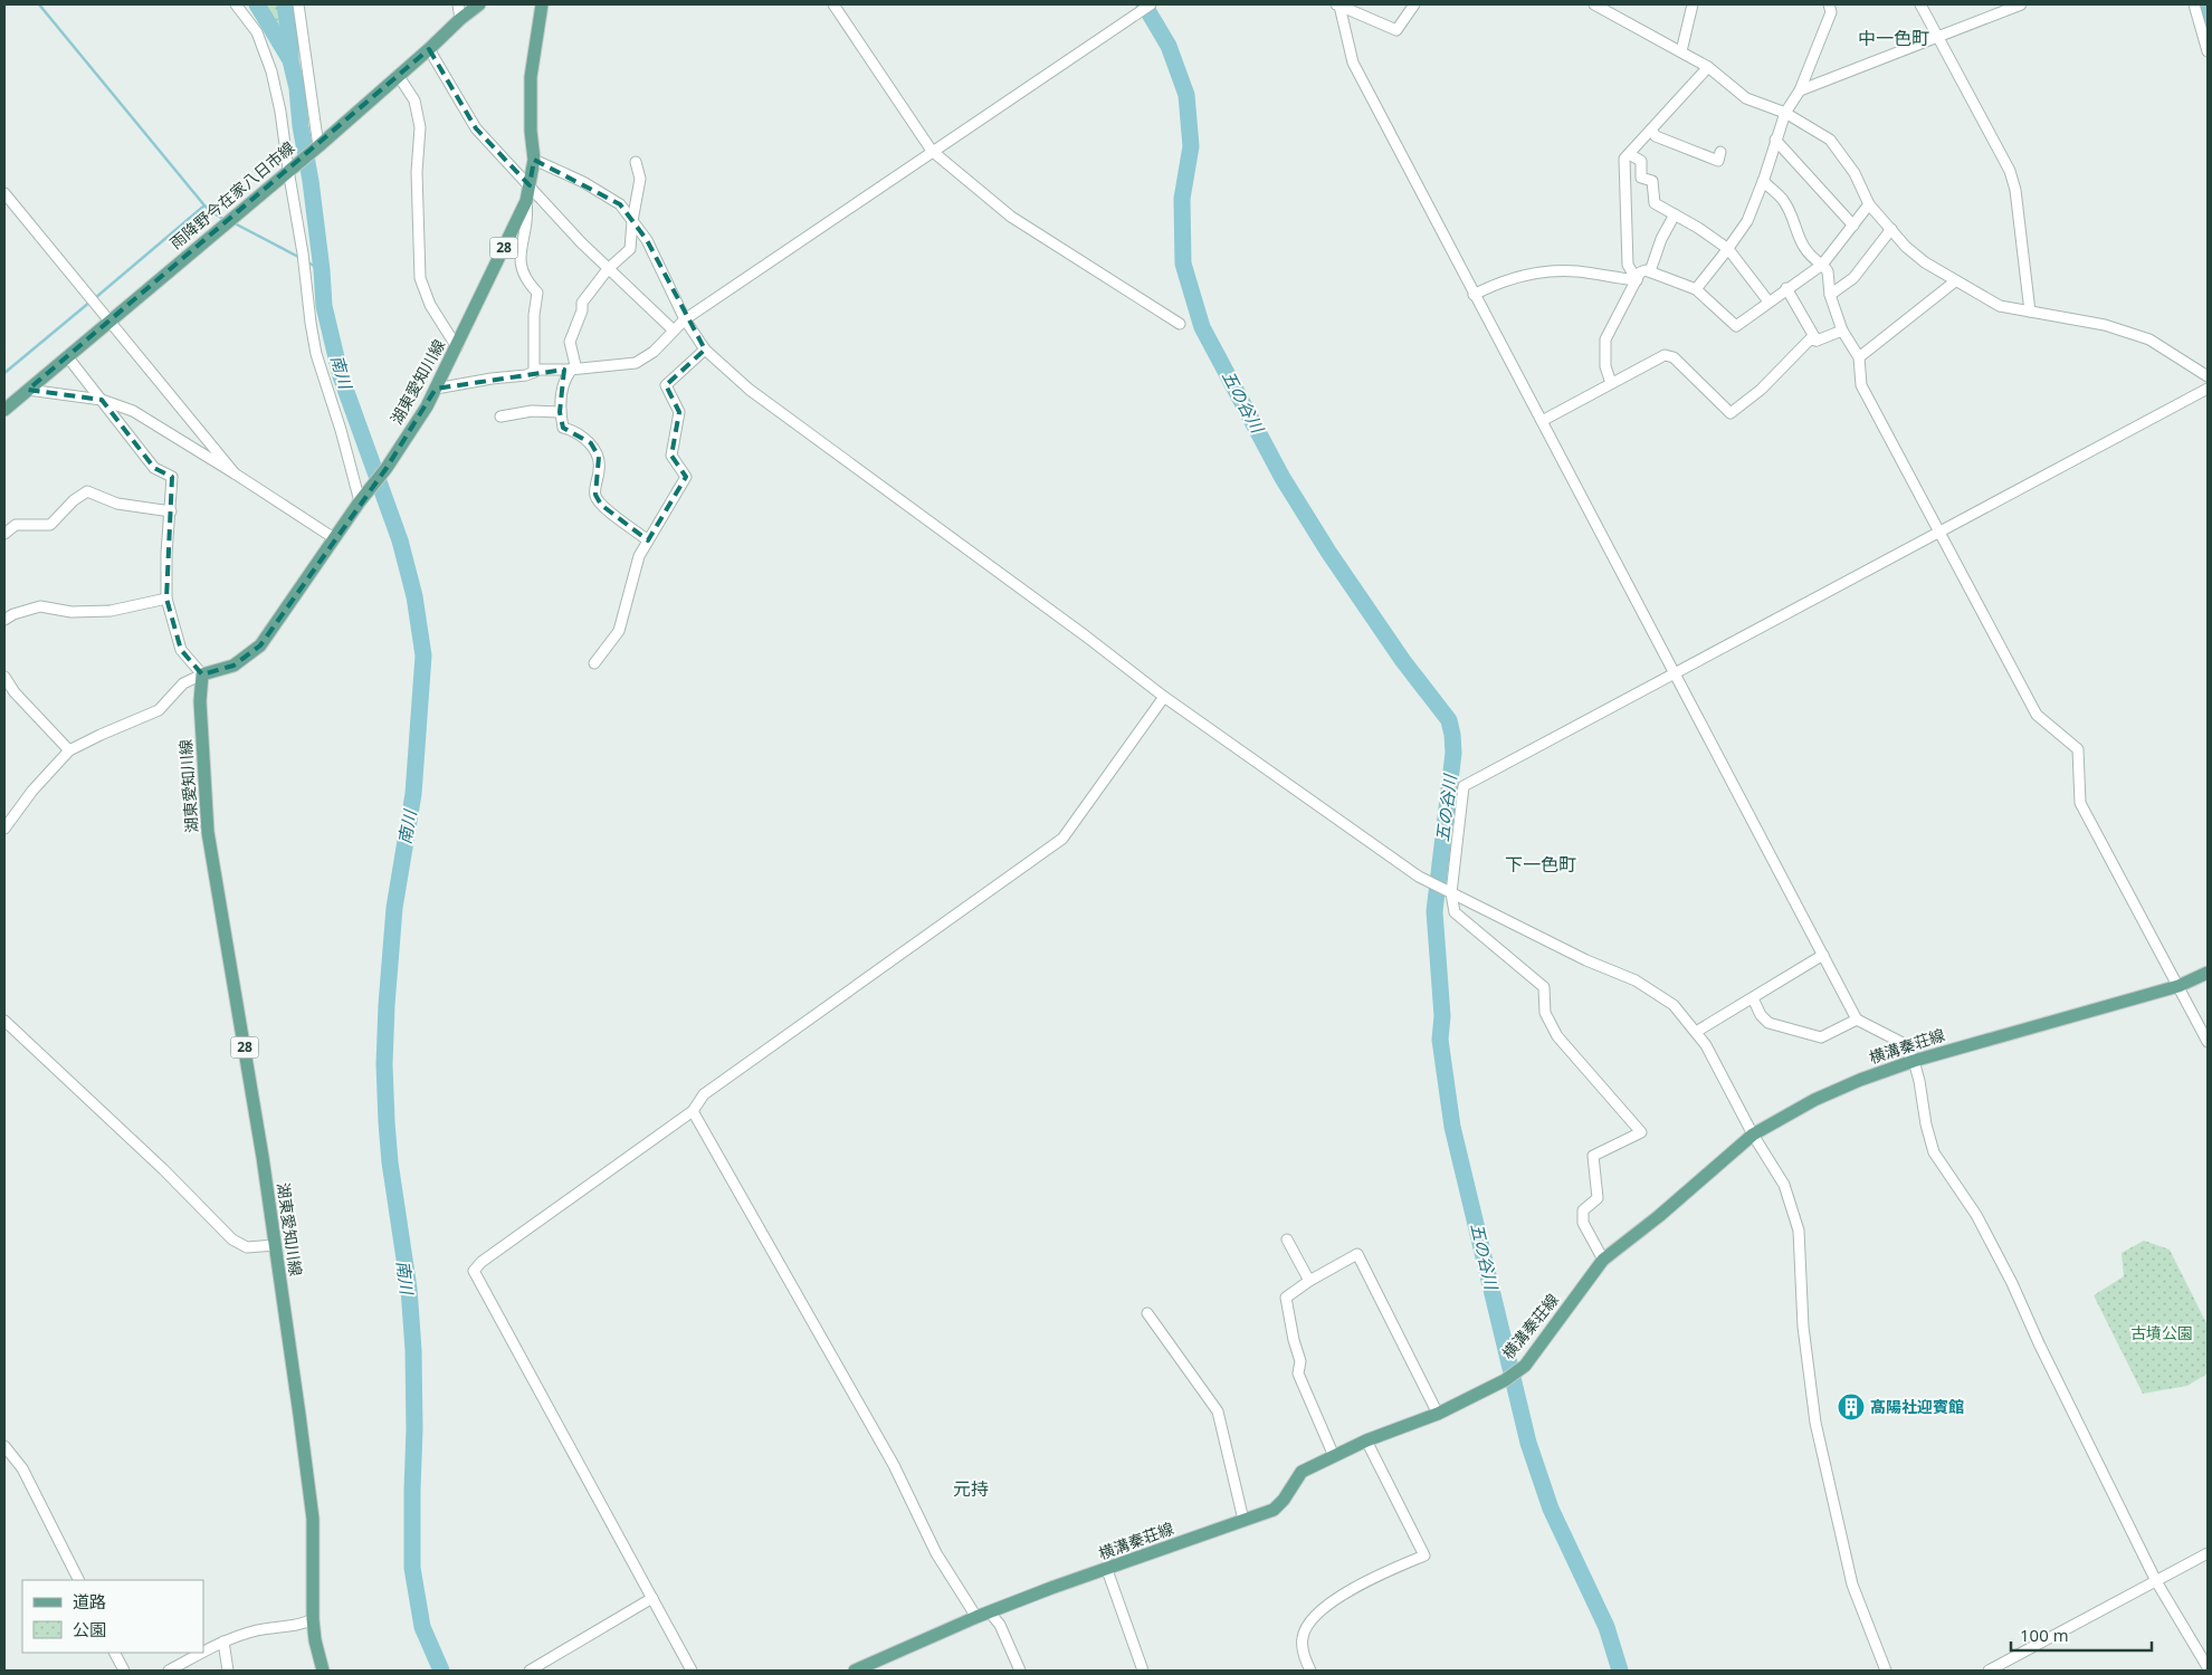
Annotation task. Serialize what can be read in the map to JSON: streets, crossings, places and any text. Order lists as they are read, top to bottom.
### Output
{
  "streets": {
    "main road": [
      "雨降野今在家八日市線",
      "28",
      "湖東愛知川線",
      "横溝秦荘線"
    ]
  },
  "districts": ["中一色町", "下一色町", "元持"],
  "water": ["南川", "五の谷川"],
  "parks": ["古墳公園"],
  "places": {
    "building": ["髙陽社迎賓館"]
  },
  "legend": ["道路", "公園"],
  "scale_bar": "100 m"
}
